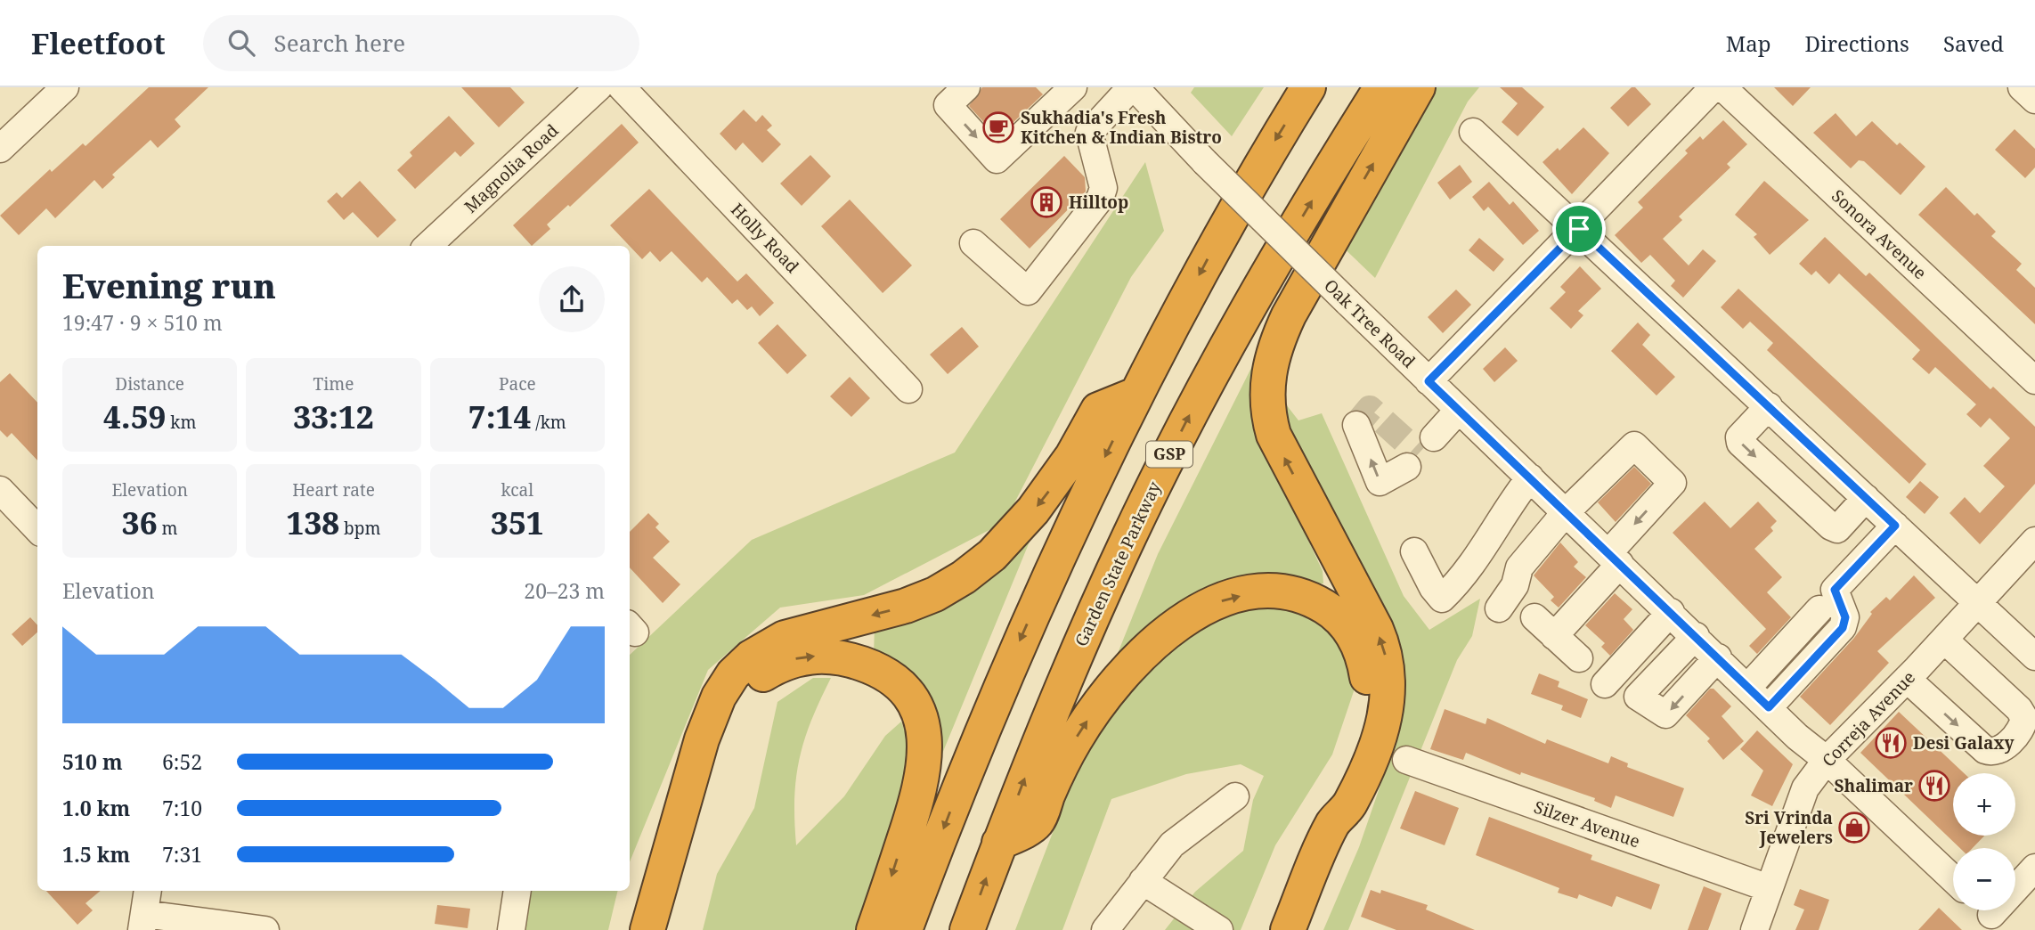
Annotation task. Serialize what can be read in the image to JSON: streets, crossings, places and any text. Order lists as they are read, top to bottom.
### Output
{
  "streets": {
    "highway": ["GSP", "Garden State Parkway"],
    "street": [
      "Magnolia Road",
      "Sonora Avenue",
      "Holly Road",
      "Oak Tree Road",
      "Correja Avenue",
      "Silzer Avenue"
    ]
  },
  "crossings": [
    ["Oak Tree Road", "Correja Avenue"],
    ["Correja Avenue", "Silzer Avenue"]
  ],
  "places": {
    "cafe": ["Sukhadia's Fresh Kitchen & Indian Bistro"],
    "building": ["Hilltop"],
    "restaurant": ["Desi Galaxy", "Shalimar"],
    "shop": ["Sri Vrinda Jewelers"]
  },
  "page": {
    "header": "Fleetfoot",
    "search": "Search here",
    "nav": ["Map", "Directions", "Saved"],
    "heading": ["Evening run", "19:47 · 9 × 510 m"],
    "stats": [
      ["Distance", "4.59 km"],
      ["Time", "33:12"],
      ["Pace", "7:14 /km"],
      ["Elevation", "36 m"],
      ["Heart rate", "138 bpm"],
      ["kcal", "351"]
    ],
    "chart": ["Elevation", "20–23 m"],
    "list": [
      {
        "name": "510 m",
        "note": "6:52"
      },
      {
        "name": "1.0 km",
        "note": "7:10"
      },
      {
        "name": "1.5 km",
        "note": "7:31"
      }
    ],
    "map_buttons": ["+", "−"]
  }
}
